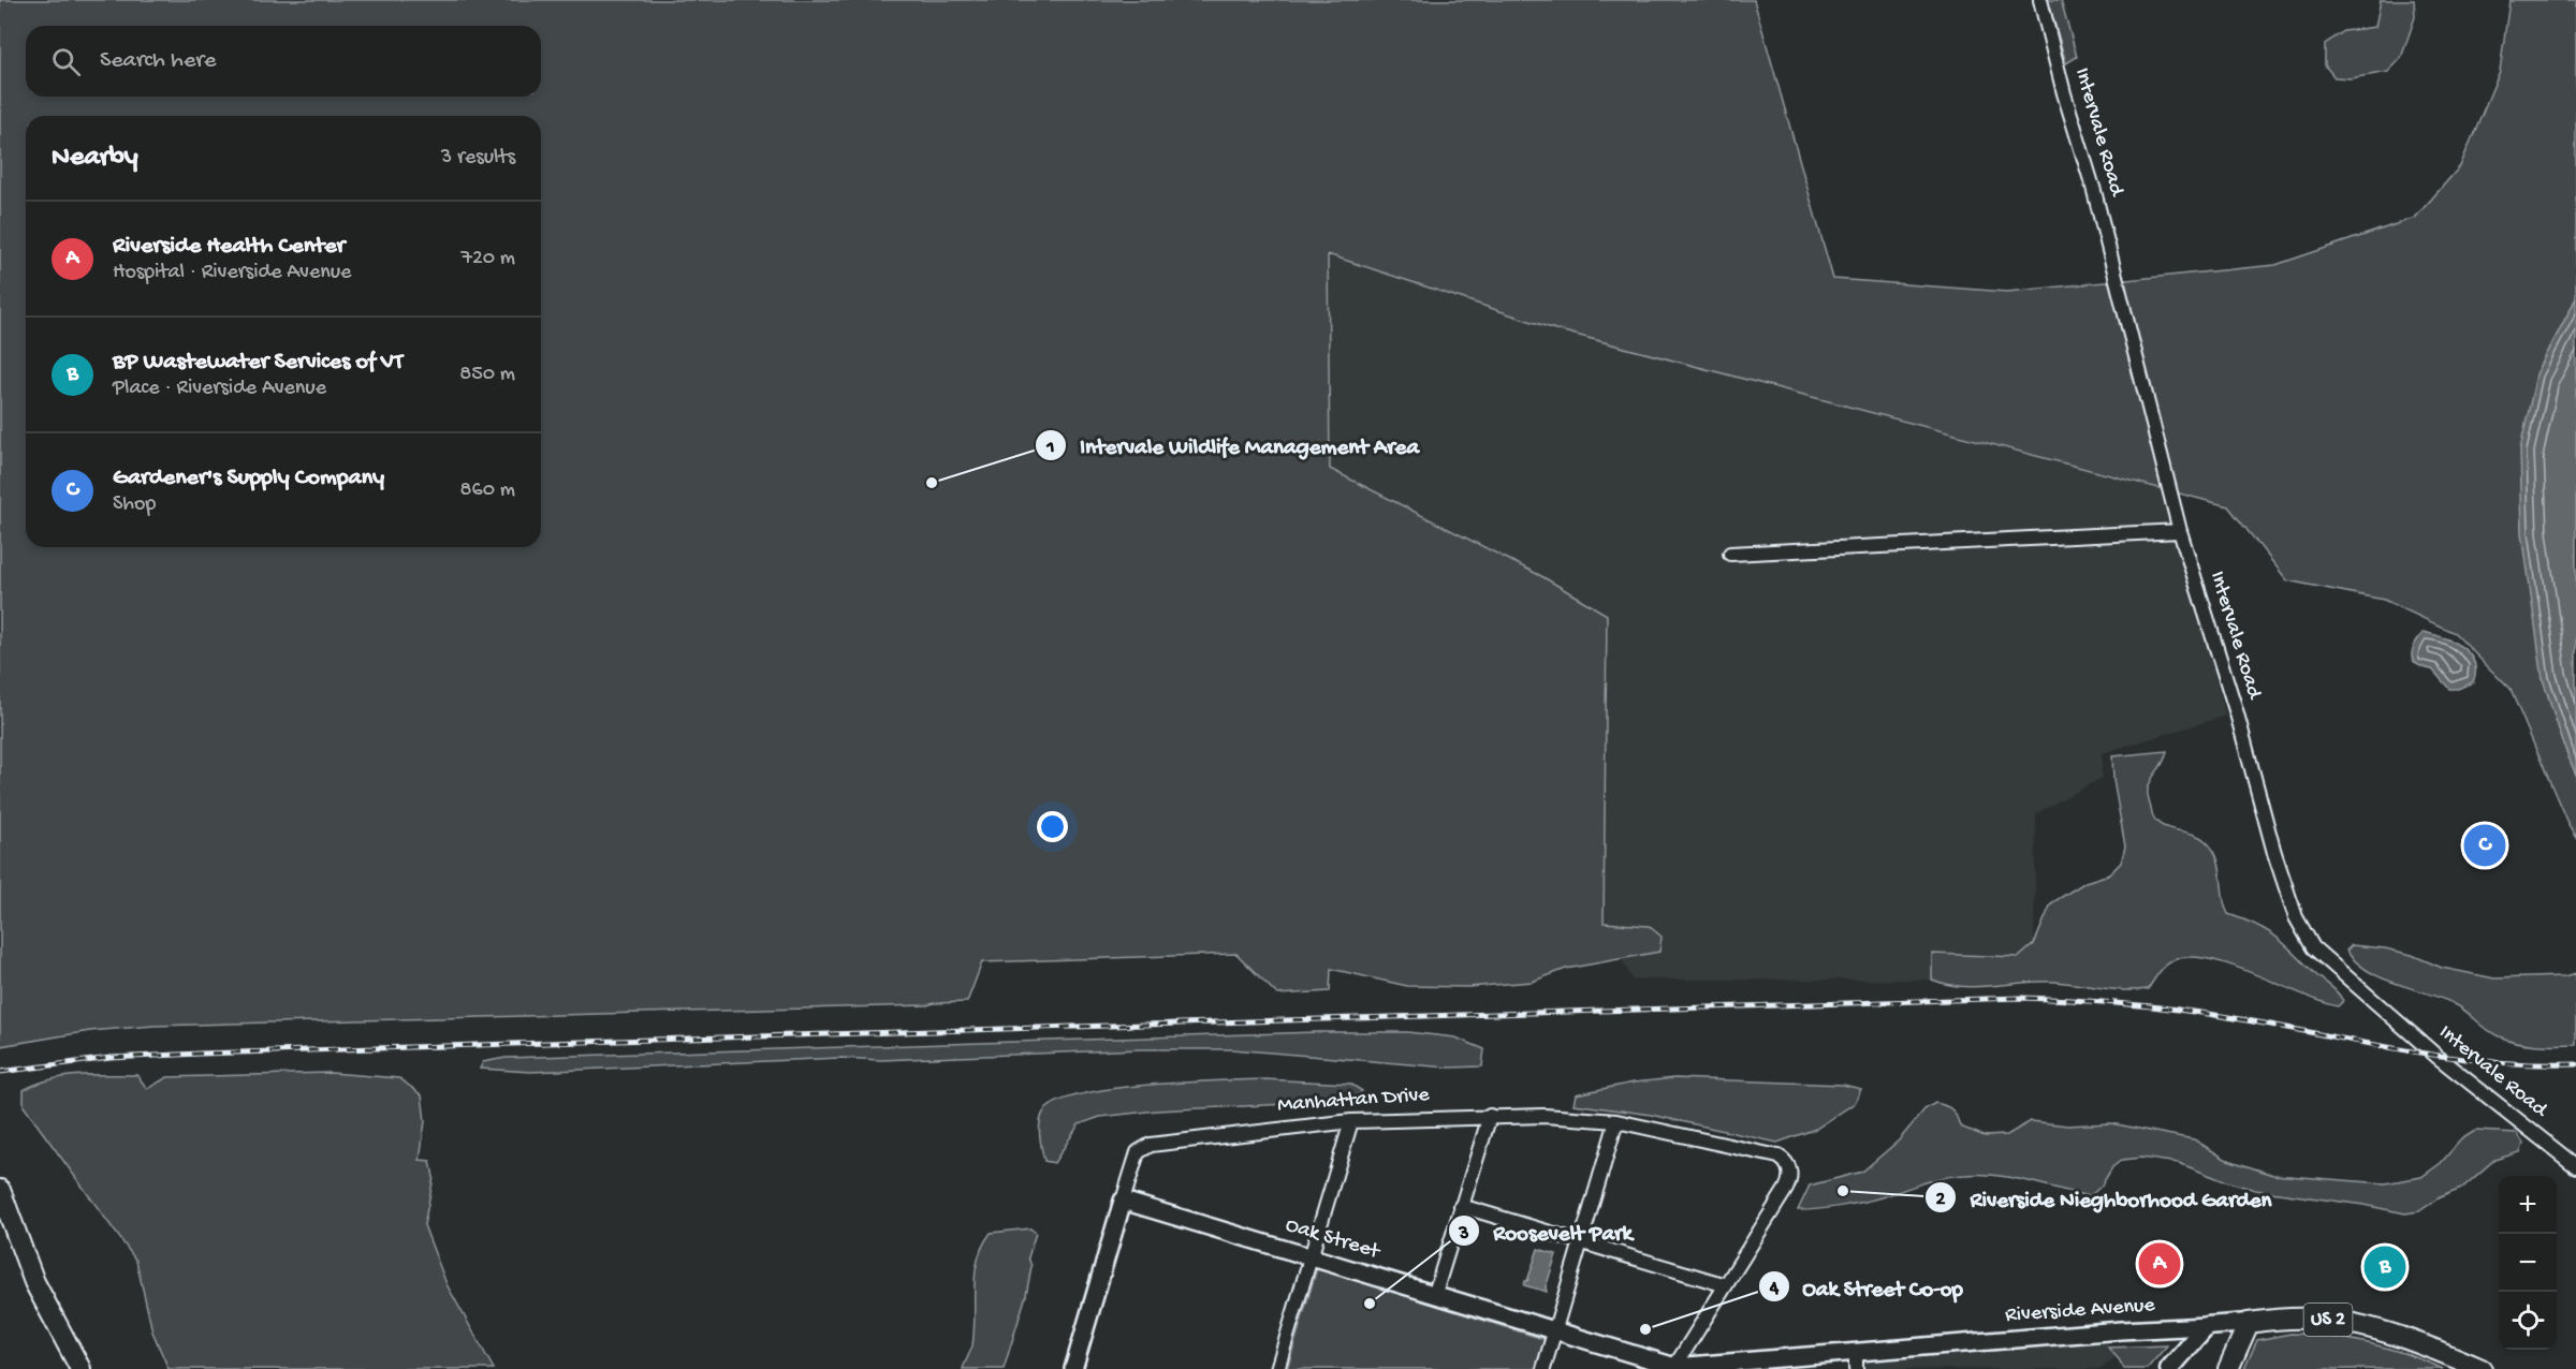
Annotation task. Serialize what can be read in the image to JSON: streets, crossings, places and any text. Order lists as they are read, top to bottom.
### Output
{
  "streets": {
    "main road": ["Riverside Avenue", "US 2"],
    "street": ["Intervale Road", "Manhattan Drive", "Oak Street"]
  },
  "crossings": [
    ["Manhattan Drive", "Oak Street"],
    ["Oak Street", "Riverside Avenue"]
  ],
  "places": [
    "Intervale Wildlife Management Area",
    "Riverside Nieghborhood Garden",
    "Roosevelt Park",
    "Oak Street Co-op"
  ],
  "page": {
    "search": "Search here",
    "heading": ["Nearby", "3 results"],
    "list": [
      {
        "mark": "A",
        "name": "Riverside Health Center",
        "note": "Hospital · Riverside Avenue",
        "value": "720 m"
      },
      {
        "mark": "B",
        "name": "BP Wastewater Services of VT",
        "note": "Place · Riverside Avenue",
        "value": "850 m"
      },
      {
        "mark": "C",
        "name": "Gardener's Supply Company",
        "note": "Shop",
        "value": "860 m"
      }
    ],
    "pins": ["C", "A", "B"],
    "map_buttons": ["+", "−"]
  }
}
